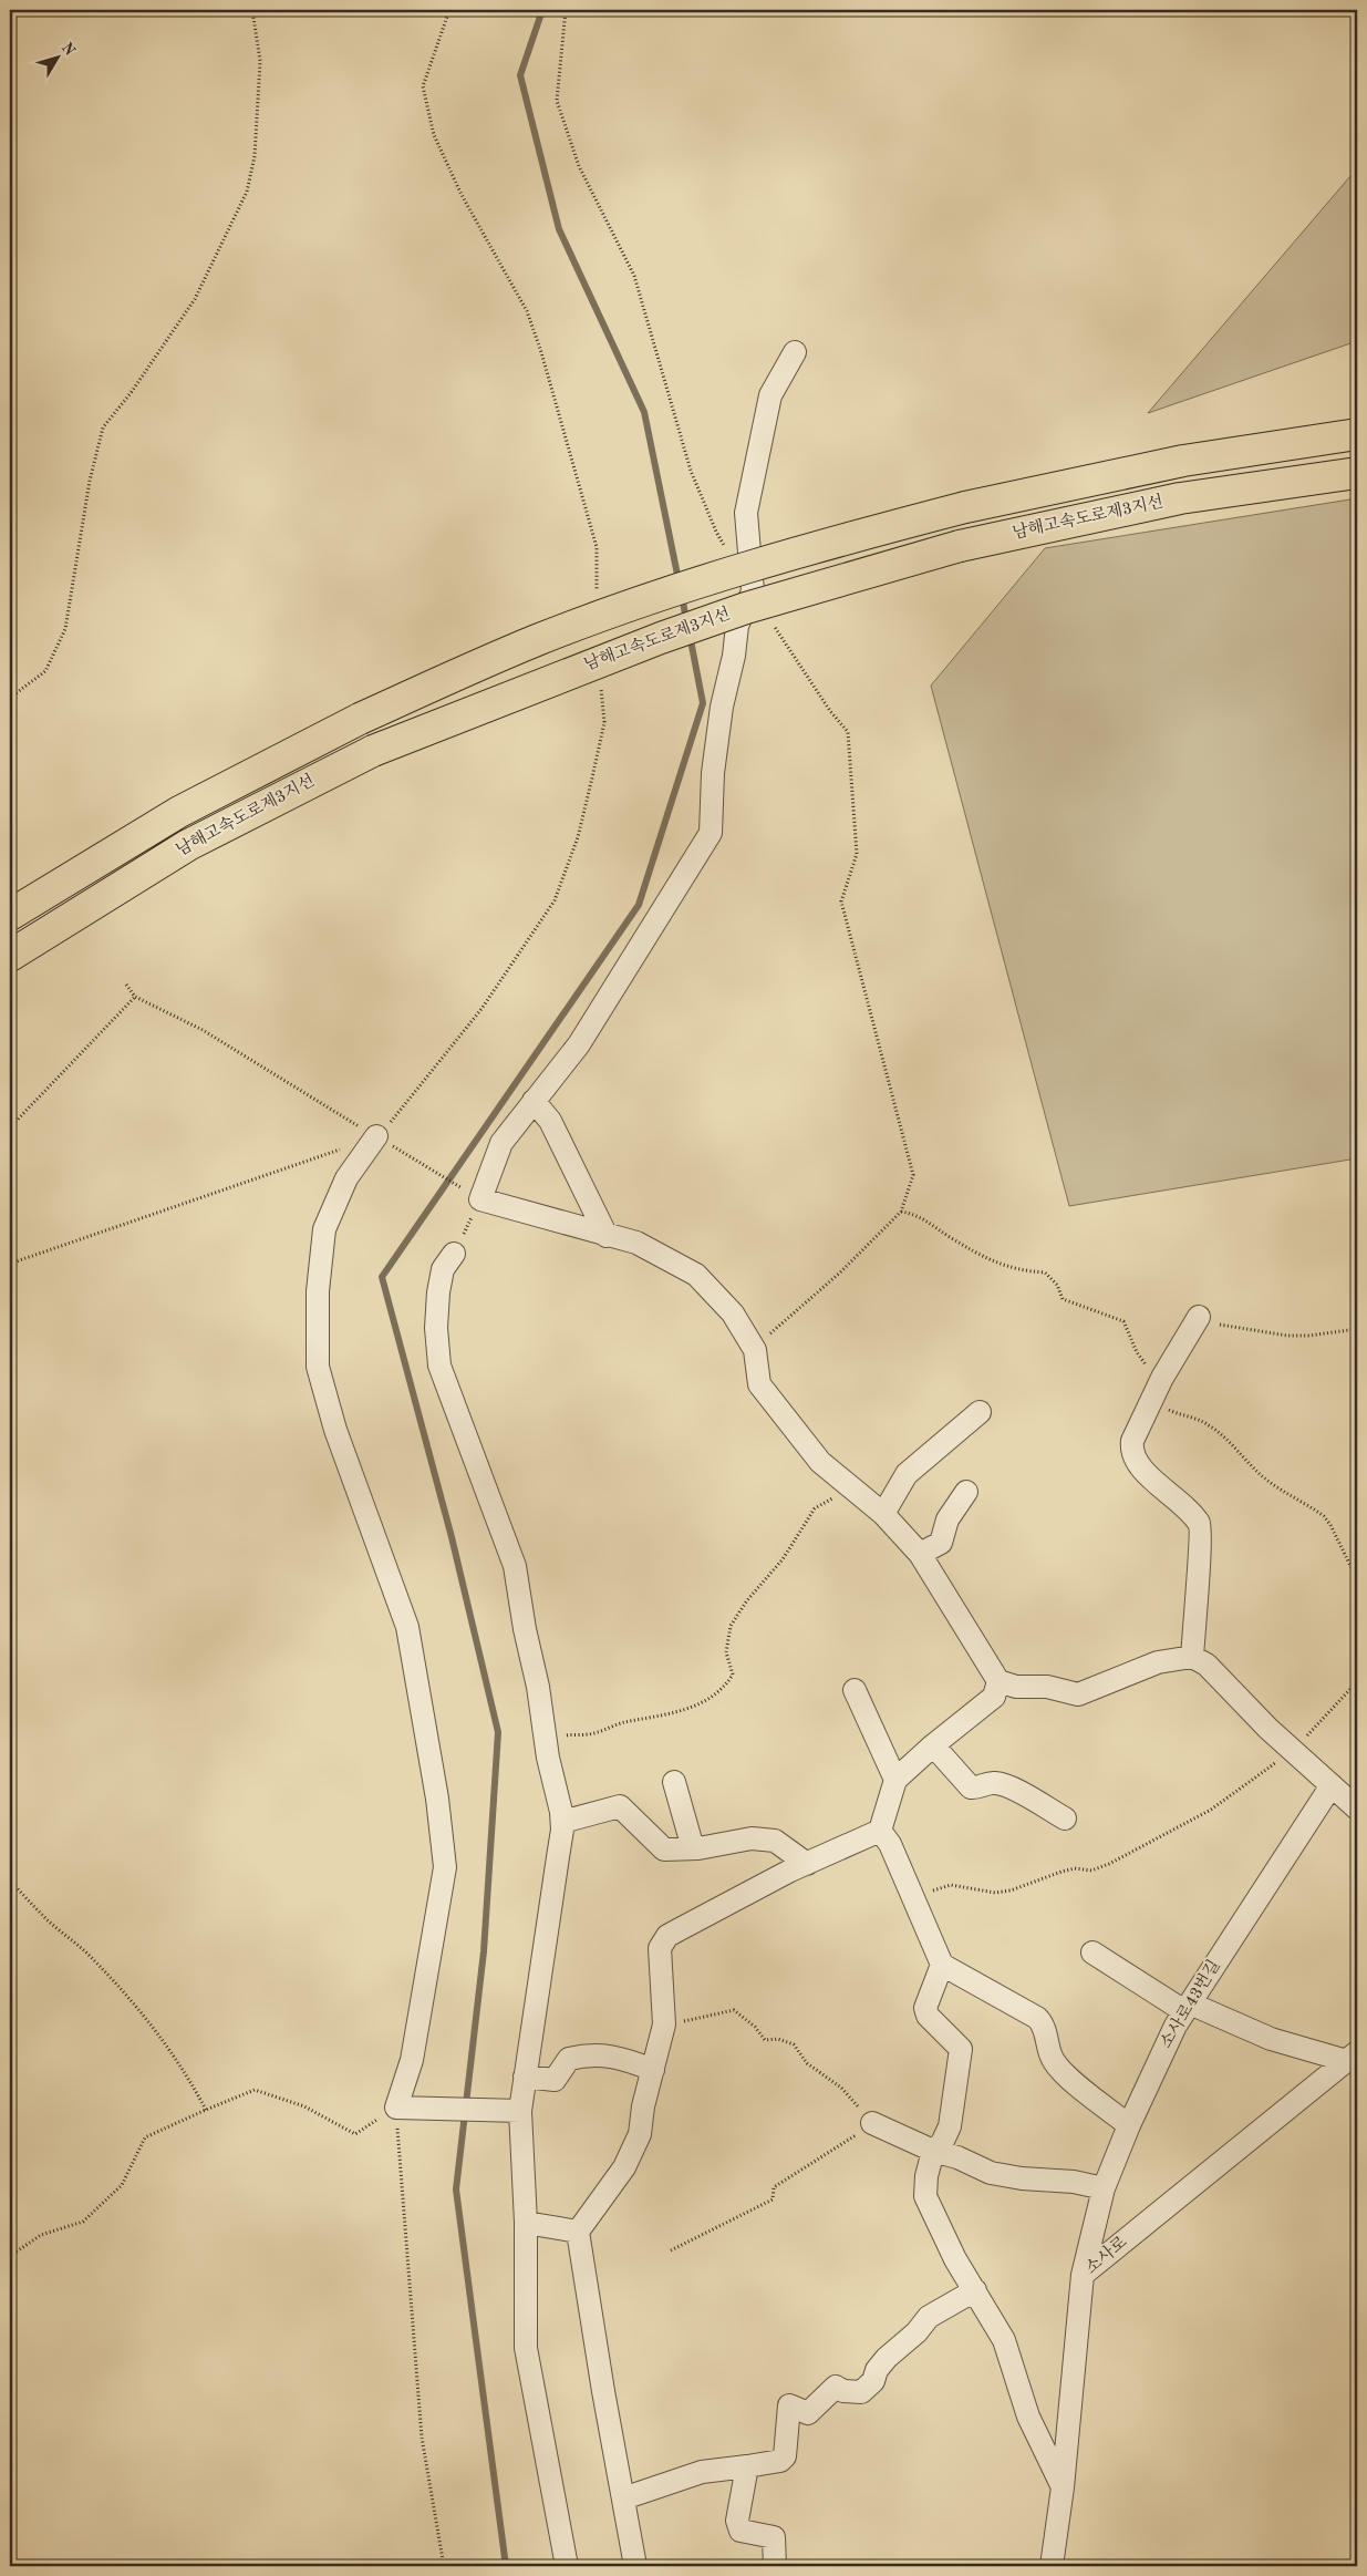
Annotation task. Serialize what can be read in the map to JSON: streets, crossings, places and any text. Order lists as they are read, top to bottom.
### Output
{
  "streets": {
    "highway": ["남해고속도로제3지선"],
    "street": ["소사로43번길", "소사로"]
  },
  "crossings": [
    ["소사로43번길", "소사로"]
  ],
  "north": "top right"
}
